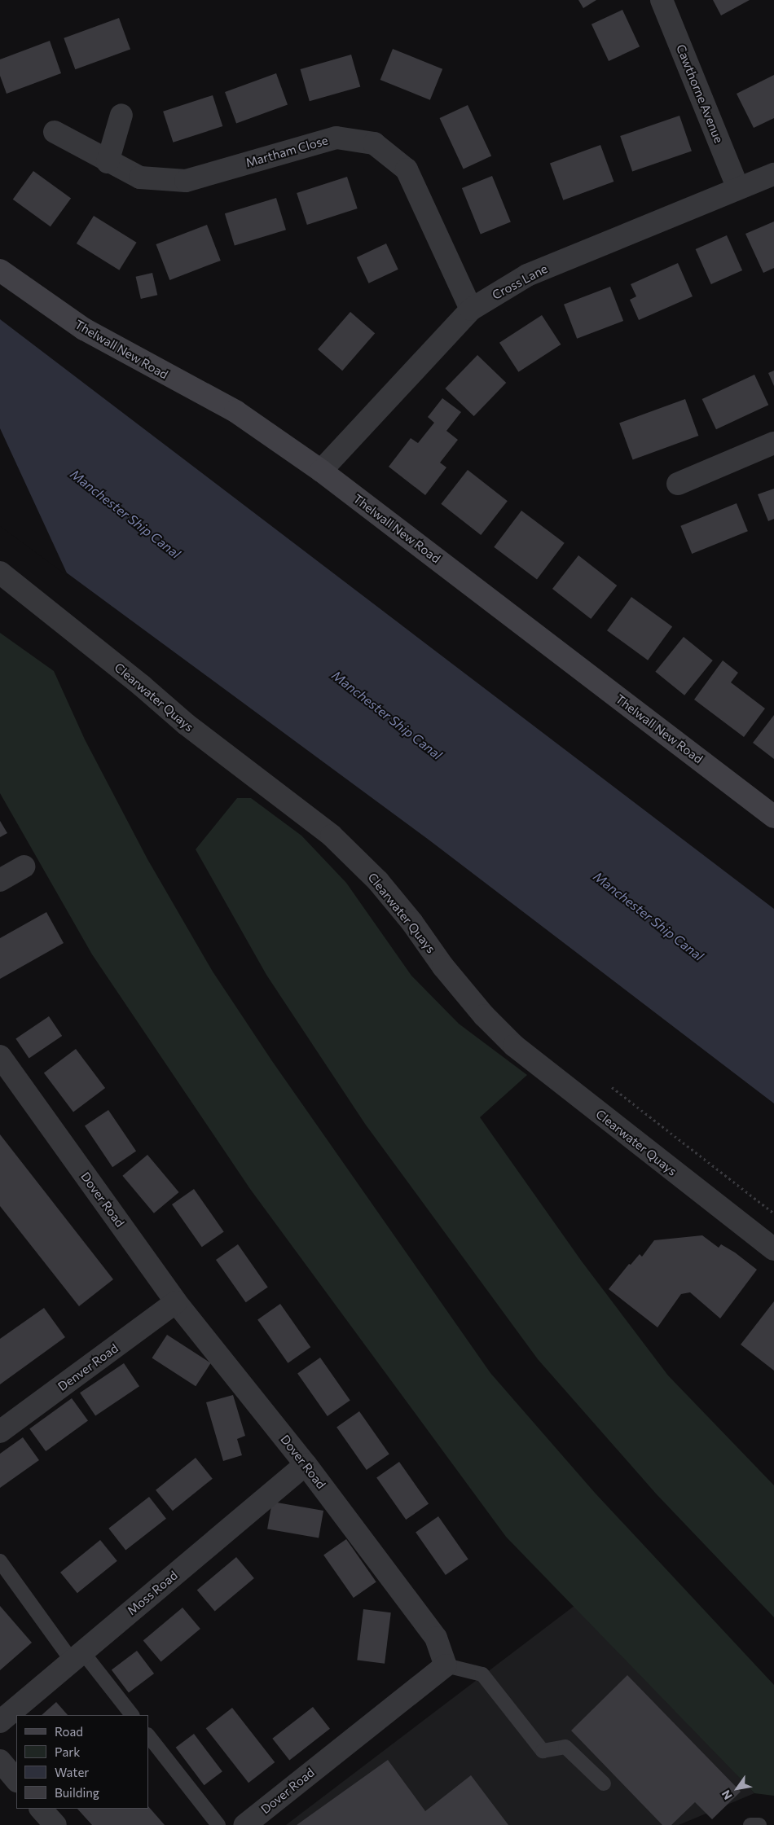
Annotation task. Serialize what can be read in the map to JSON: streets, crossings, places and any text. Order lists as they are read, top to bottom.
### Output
{
  "streets": {
    "main road": ["Thelwall New Road"],
    "street": [
      "Cawthorne Avenue",
      "Martham Close",
      "Cross Lane",
      "Clearwater Quays",
      "Dover Road",
      "Denver Road",
      "Moss Road"
    ]
  },
  "crossings": [
    ["Cawthorne Avenue", "Cross Lane"],
    ["Martham Close", "Cross Lane"],
    ["Cross Lane", "Thelwall New Road"],
    ["Dover Road", "Denver Road"],
    ["Dover Road", "Moss Road"]
  ],
  "water": ["Manchester Ship Canal"],
  "legend": [
    "Road",
    "Park",
    "Water",
    "Building"
  ],
  "north": "bottom left"
}
